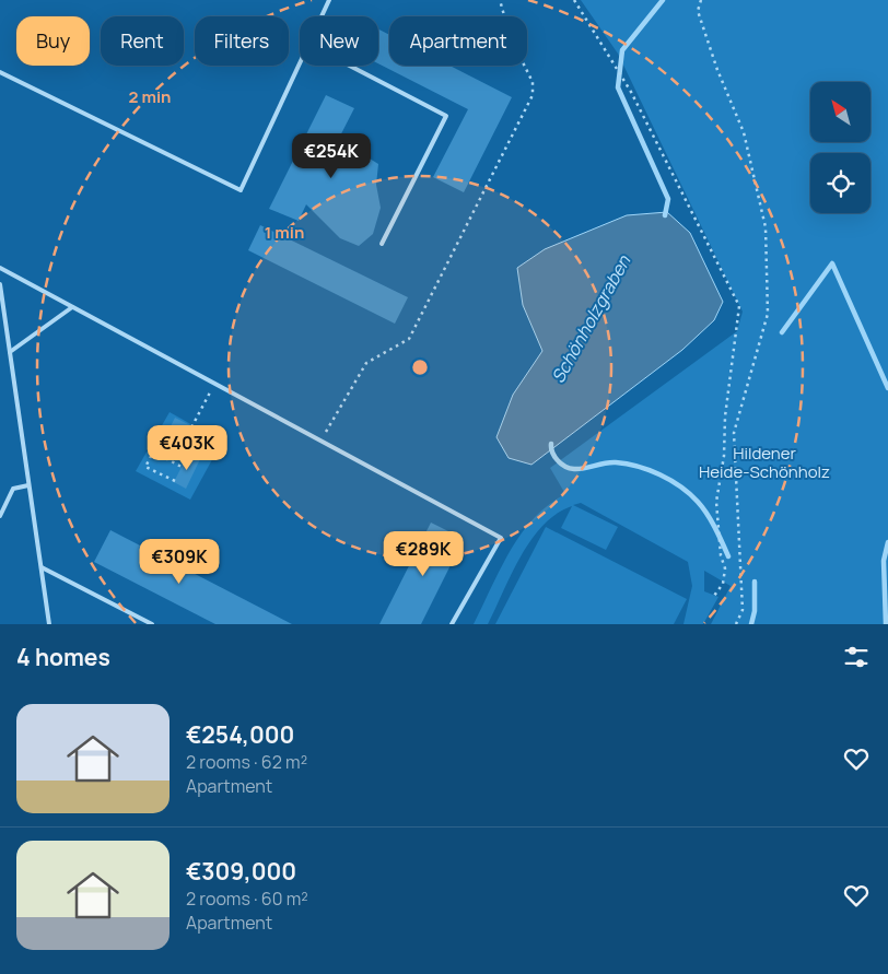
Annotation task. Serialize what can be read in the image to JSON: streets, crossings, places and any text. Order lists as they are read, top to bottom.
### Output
{
  "water": ["Schönholzgraben"],
  "parks": ["Hildener Heide-Schönholz"],
  "north": "top left",
  "page": {
    "chip": [
      "Buy",
      "Rent",
      "Filters",
      "New",
      "Apartment"
    ],
    "price": [
      "€254K",
      "€403K",
      "€289K",
      "€309K"
    ],
    "heading": "4 homes",
    "list": [
      {
        "name": "€254,000",
        "note": "2 rooms · 62 m² · Apartment"
      },
      {
        "name": "€309,000",
        "note": "2 rooms · 60 m² · Apartment"
      }
    ]
  },
  "rings": ["2 min", "1 min"]
}
